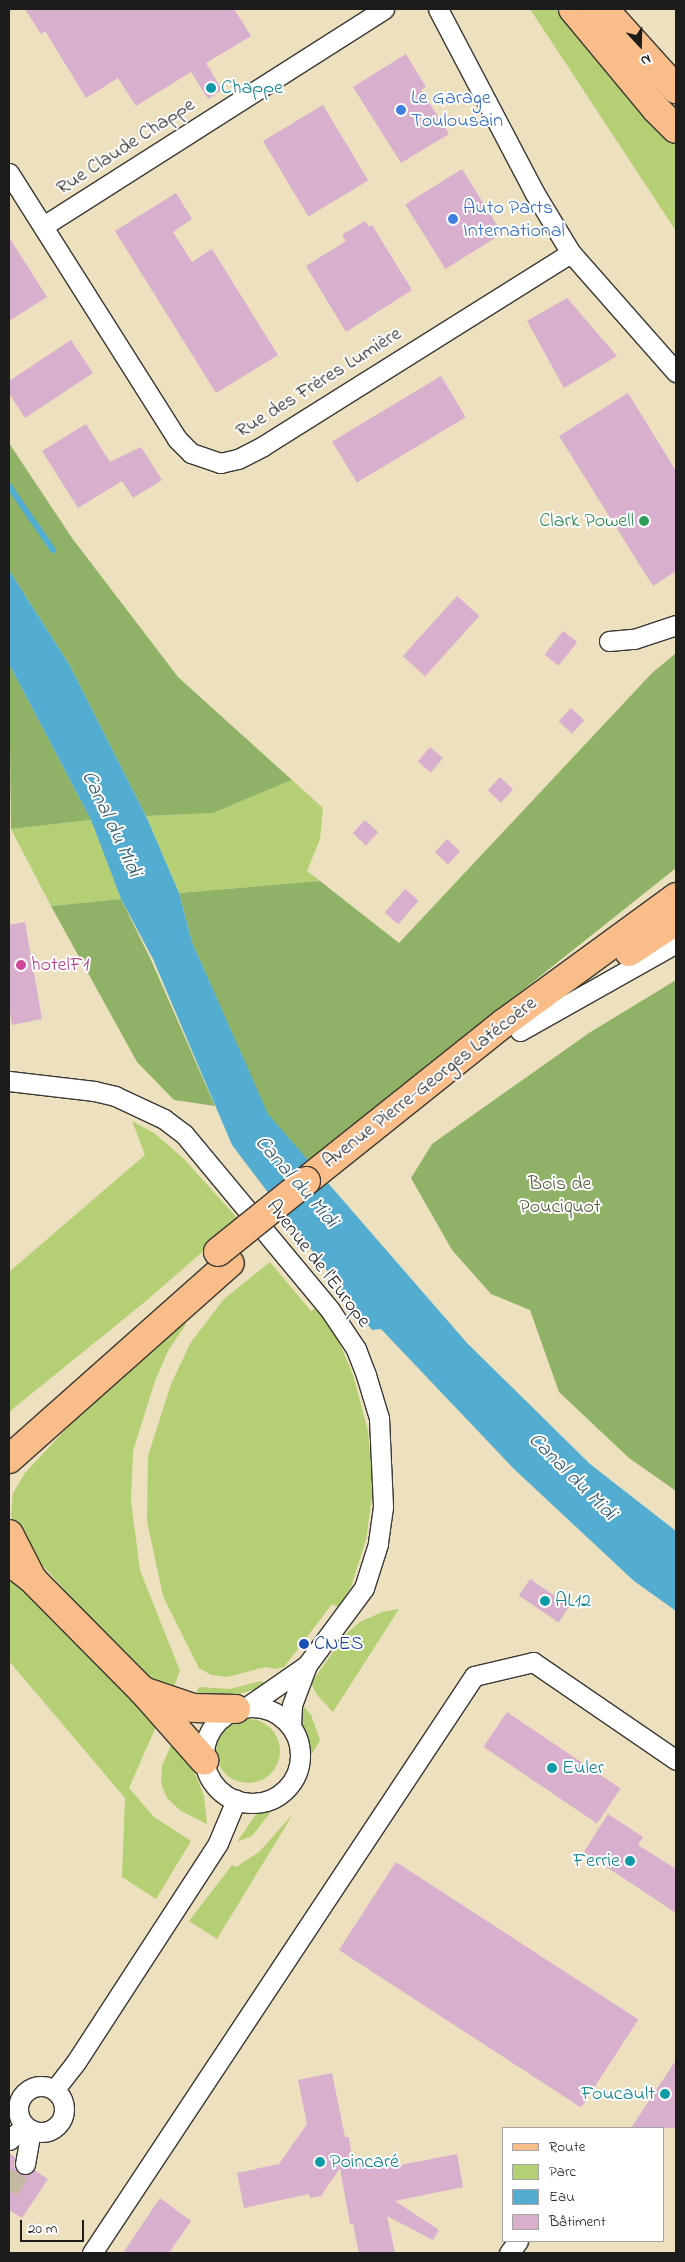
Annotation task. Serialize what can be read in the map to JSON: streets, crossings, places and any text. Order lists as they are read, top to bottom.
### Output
{
  "streets": {
    "main road": ["Avenue Pierre-Georges Latécoère"],
    "street": ["Rue Claude Chappe", "Rue des Frères Lumière", "Avenue de l'Europe"]
  },
  "crossings": [
    ["Rue Claude Chappe", "Rue des Frères Lumière"]
  ],
  "water": ["Canal du Midi"],
  "parks": ["Bois de Pouciquot"],
  "places": [
    "Chappe",
    "Le Garage Toulousain",
    "Auto Parts International",
    "Clark Powell",
    "hotelF1",
    "AL12",
    "CNES",
    "Euler",
    "Ferrie",
    "Foucault",
    "Poincaré"
  ],
  "legend": [
    "Route",
    "Parc",
    "Eau",
    "Bâtiment"
  ],
  "scale_bar": "20 m",
  "north": "bottom"
}
